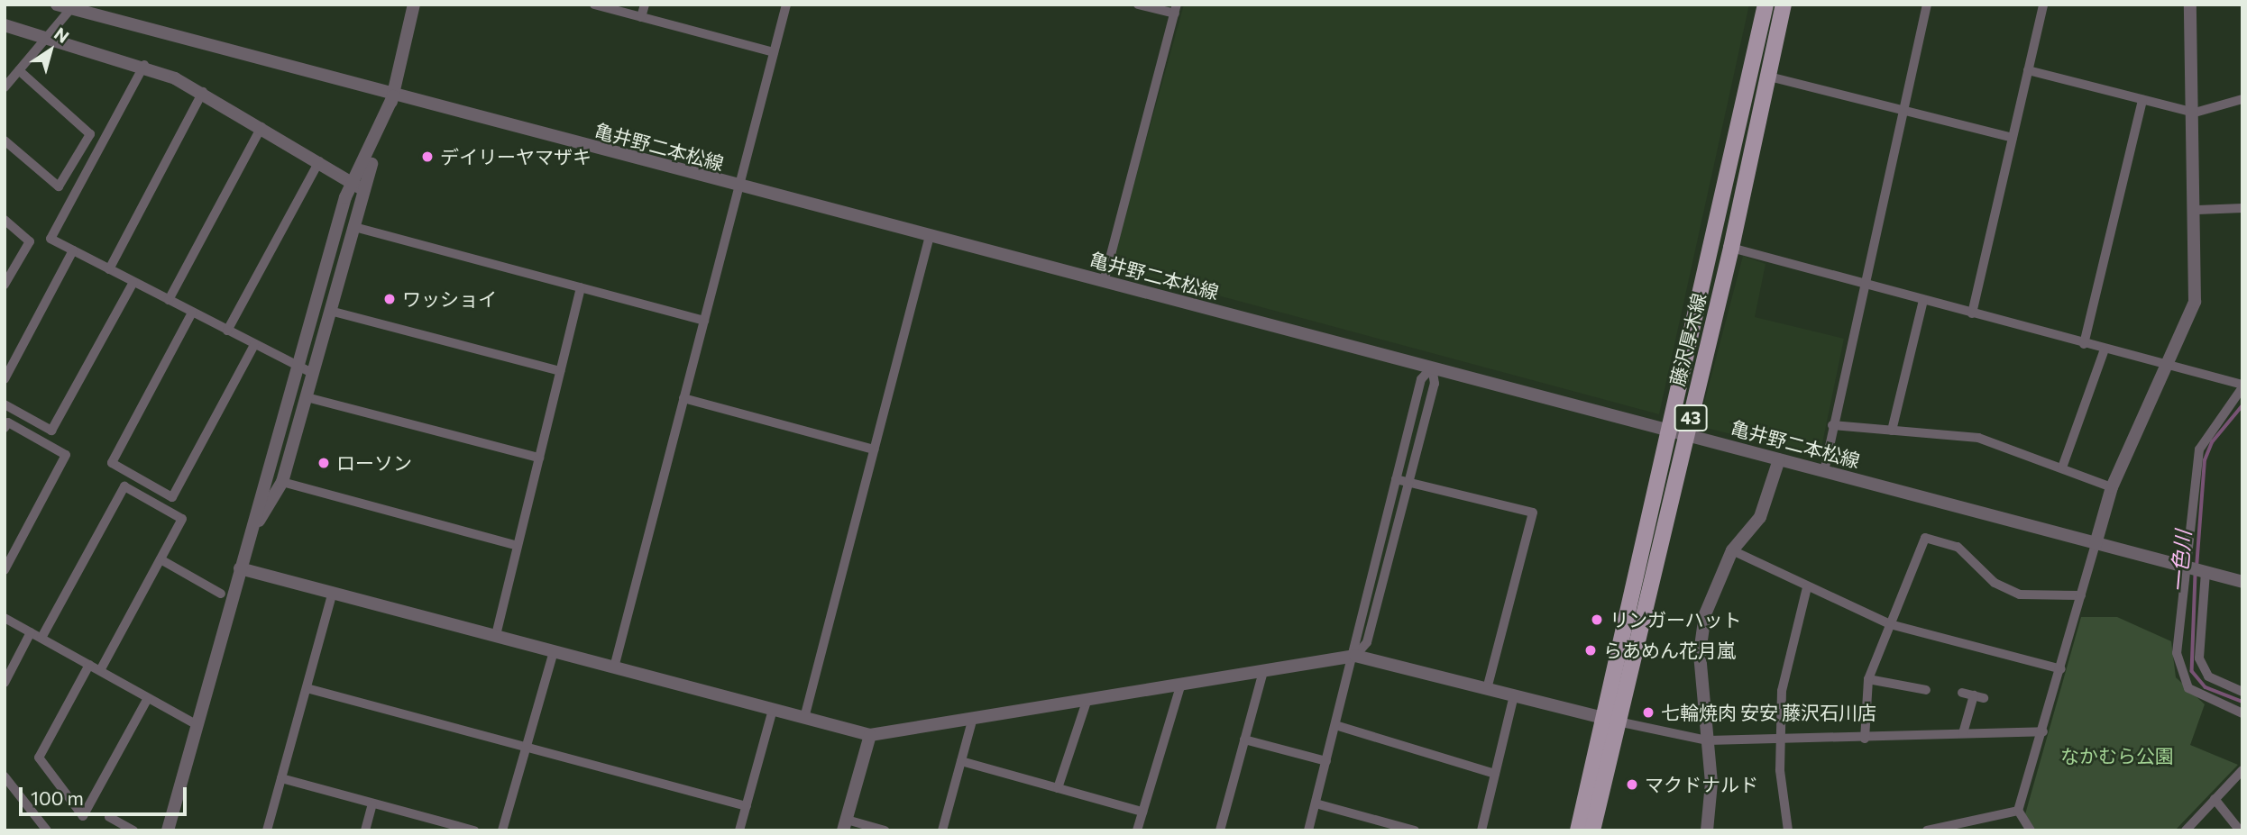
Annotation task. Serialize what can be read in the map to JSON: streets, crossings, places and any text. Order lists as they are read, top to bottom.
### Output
{
  "streets": {
    "main road": ["藤沢厚木線", "43"],
    "street": ["亀井野二本松線"]
  },
  "crossings": [
    ["亀井野二本松線", "藤沢厚木線"]
  ],
  "water": ["一色川"],
  "parks": ["なかむら公園"],
  "places": [
    "デイリーヤマザキ",
    "ワッショイ",
    "ローソン",
    "リンガーハット",
    "らあめん花月嵐",
    "七輪焼肉 安安 藤沢石川店",
    "マクドナルド"
  ],
  "scale_bar": "100 m",
  "north": "top right"
}
